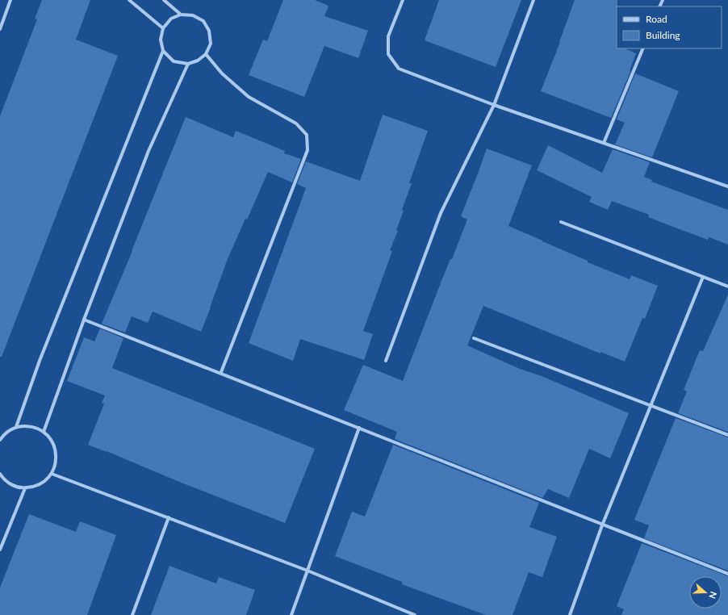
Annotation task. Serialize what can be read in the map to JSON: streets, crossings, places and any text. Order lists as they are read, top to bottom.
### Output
{
  "legend": ["Road", "Building"],
  "north": "right"
}
